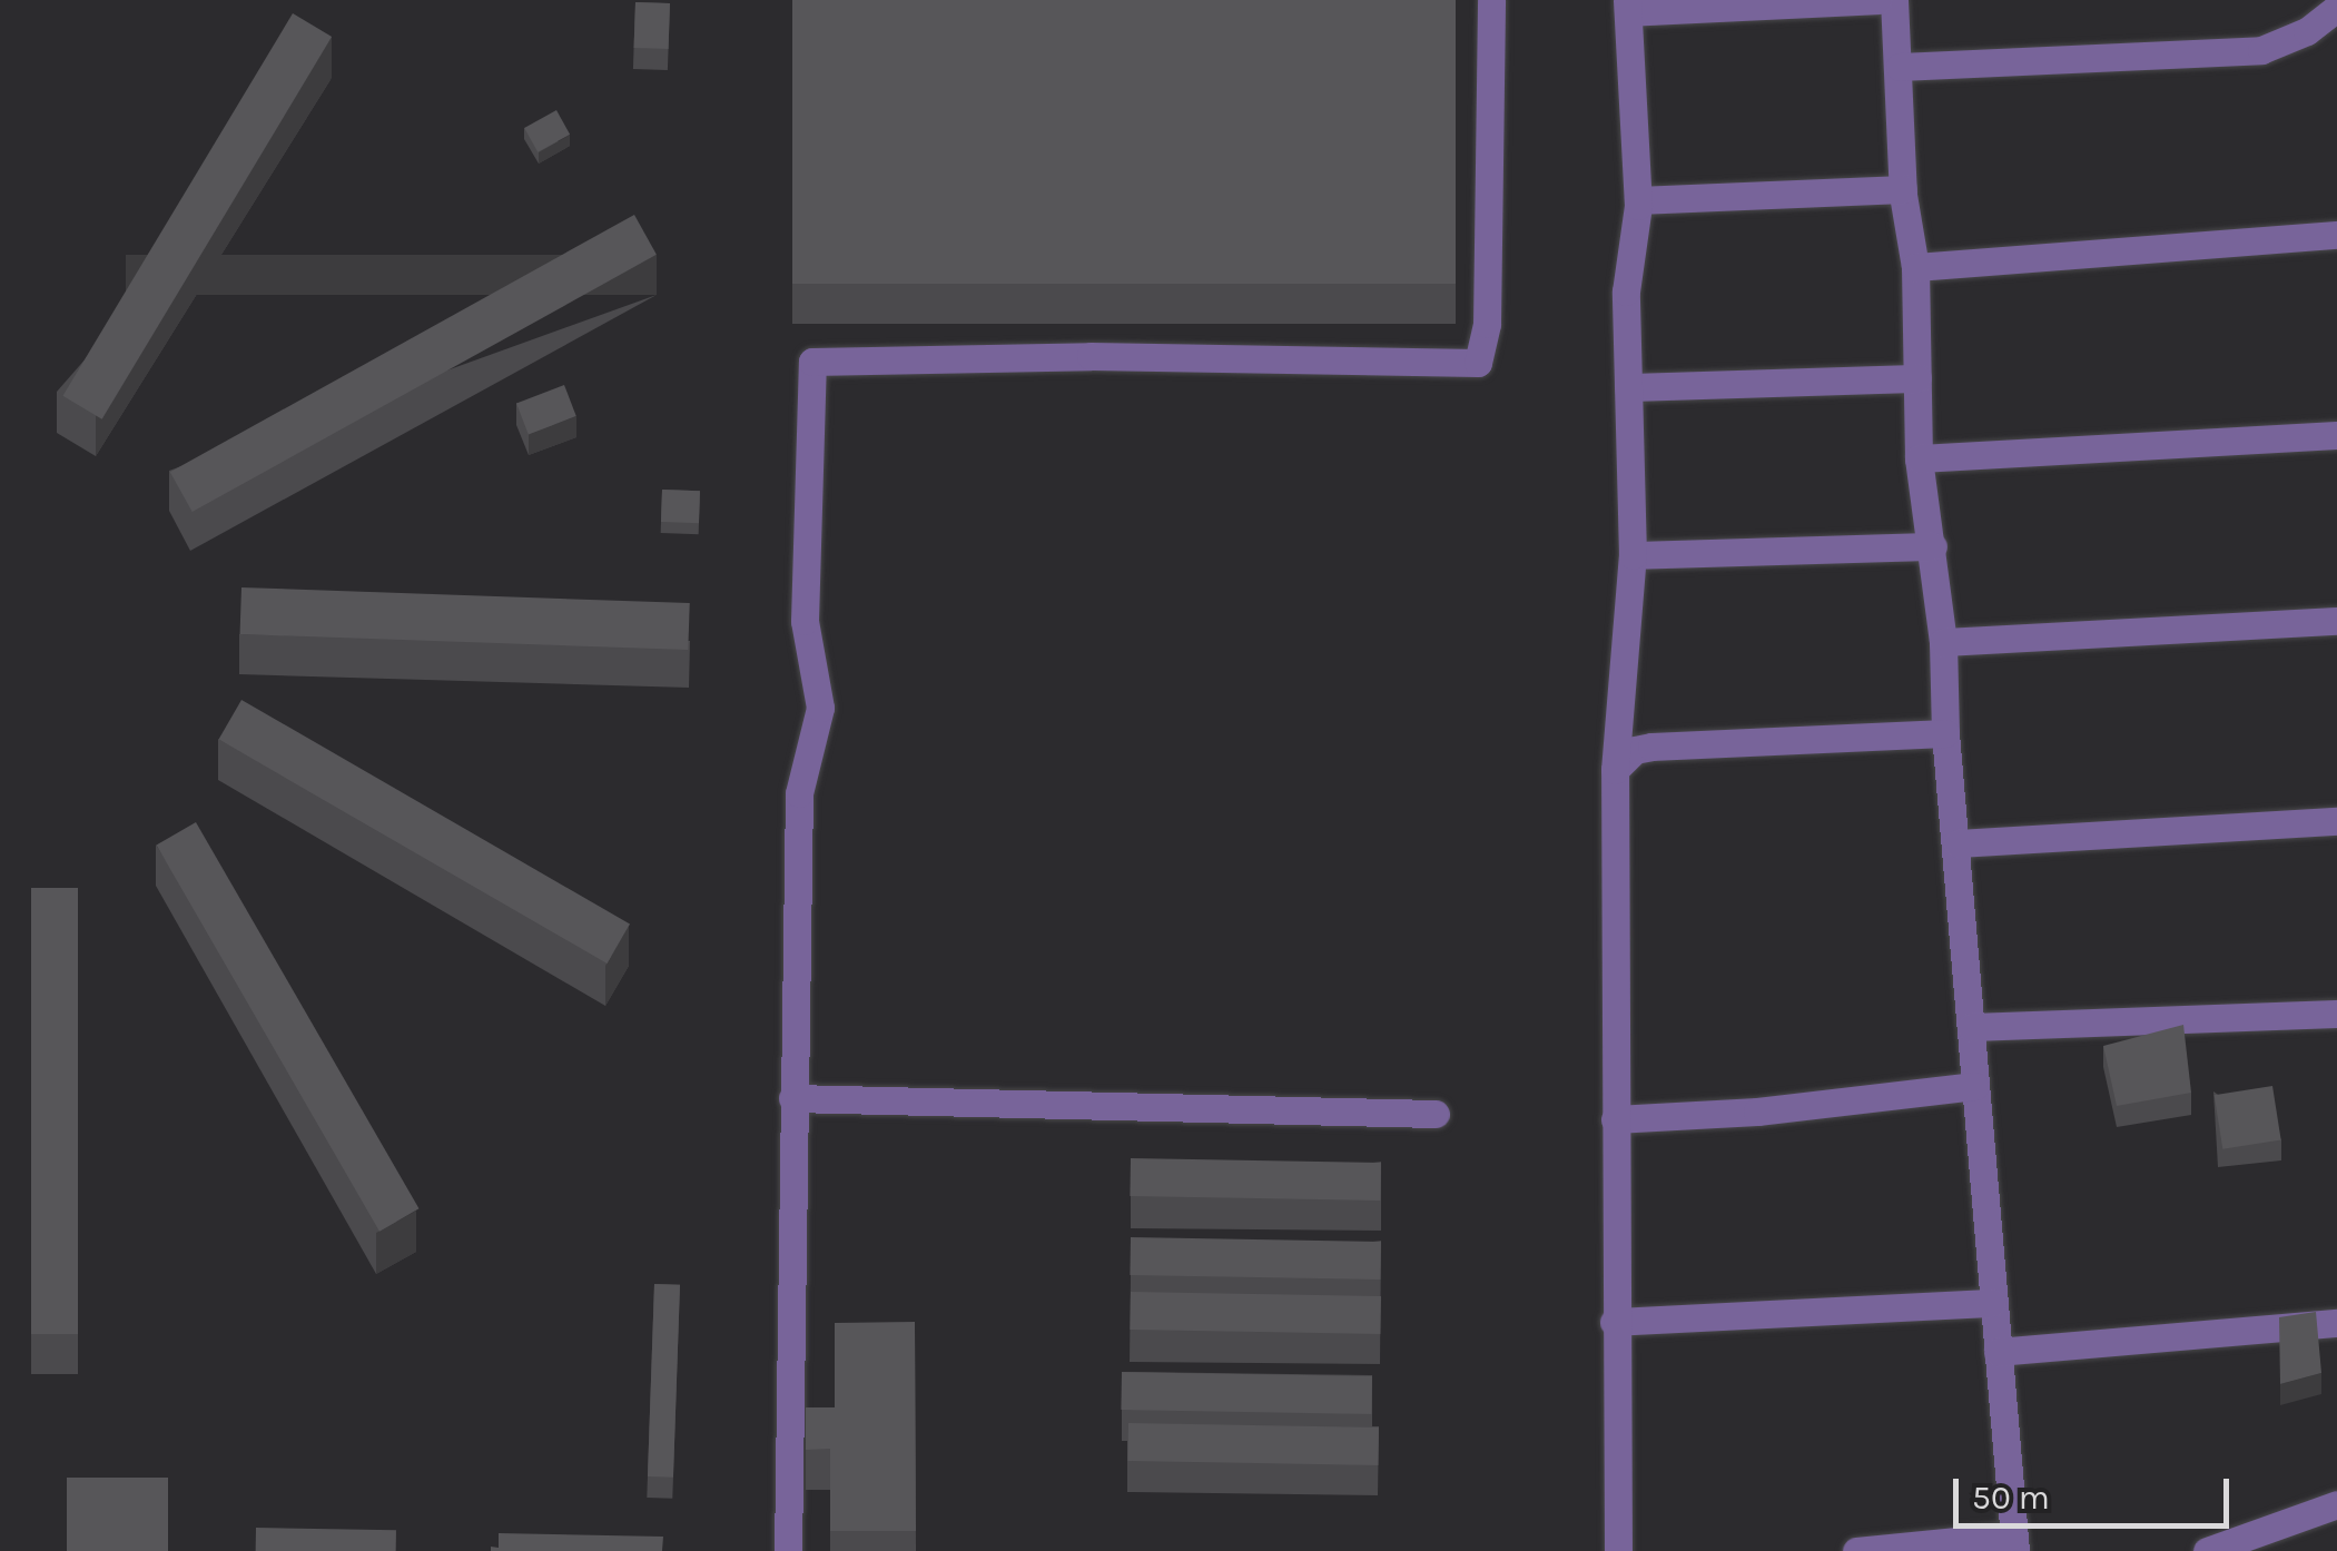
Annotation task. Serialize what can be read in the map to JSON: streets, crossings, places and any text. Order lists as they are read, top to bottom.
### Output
{
  "scale_bar": "50 m"
}
